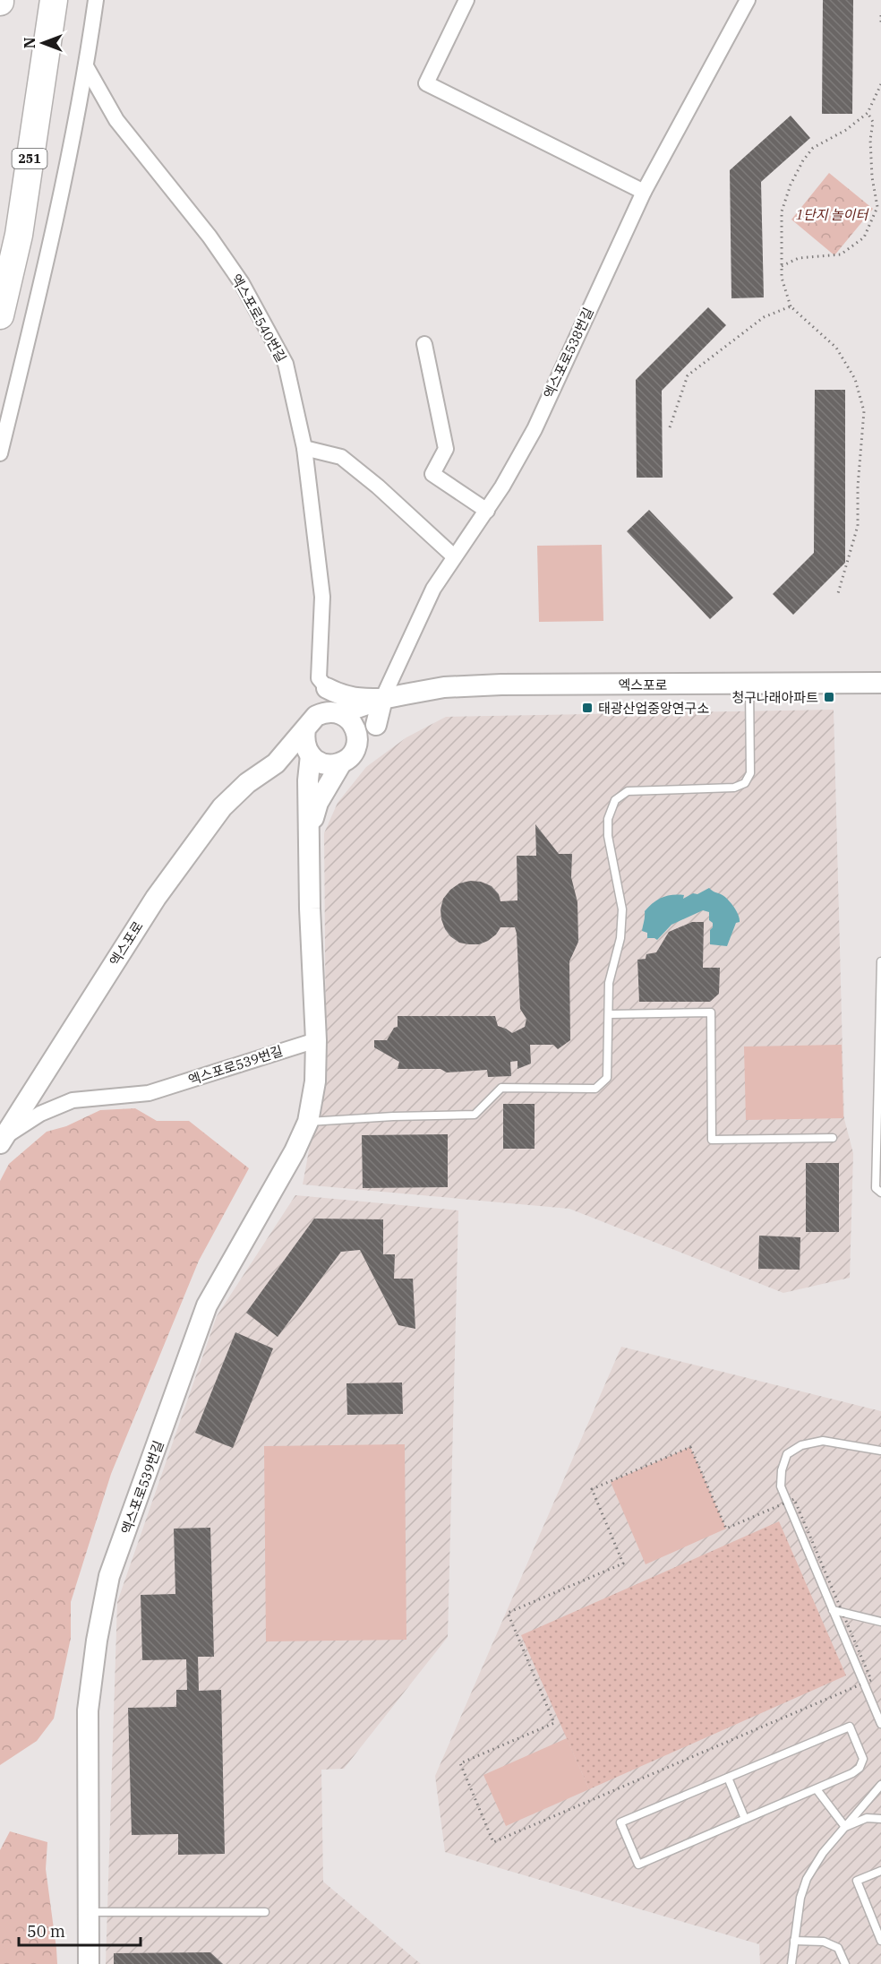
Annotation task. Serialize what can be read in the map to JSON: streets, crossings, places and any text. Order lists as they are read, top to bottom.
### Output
{
  "streets": {
    "highway": ["251"],
    "main road": ["엑스포로", "엑스포로539번길"],
    "street": ["엑스포로540번길", "엑스포로538번길"]
  },
  "crossings": [
    ["엑스포로538번길", "엑스포로"],
    ["엑스포로", "엑스포로539번길"]
  ],
  "parks": ["1단지 놀이터"],
  "places": {
    "transit": ["청구나래아파트", "태광산업중앙연구소"]
  },
  "scale_bar": "50 m",
  "north": "left"
}
